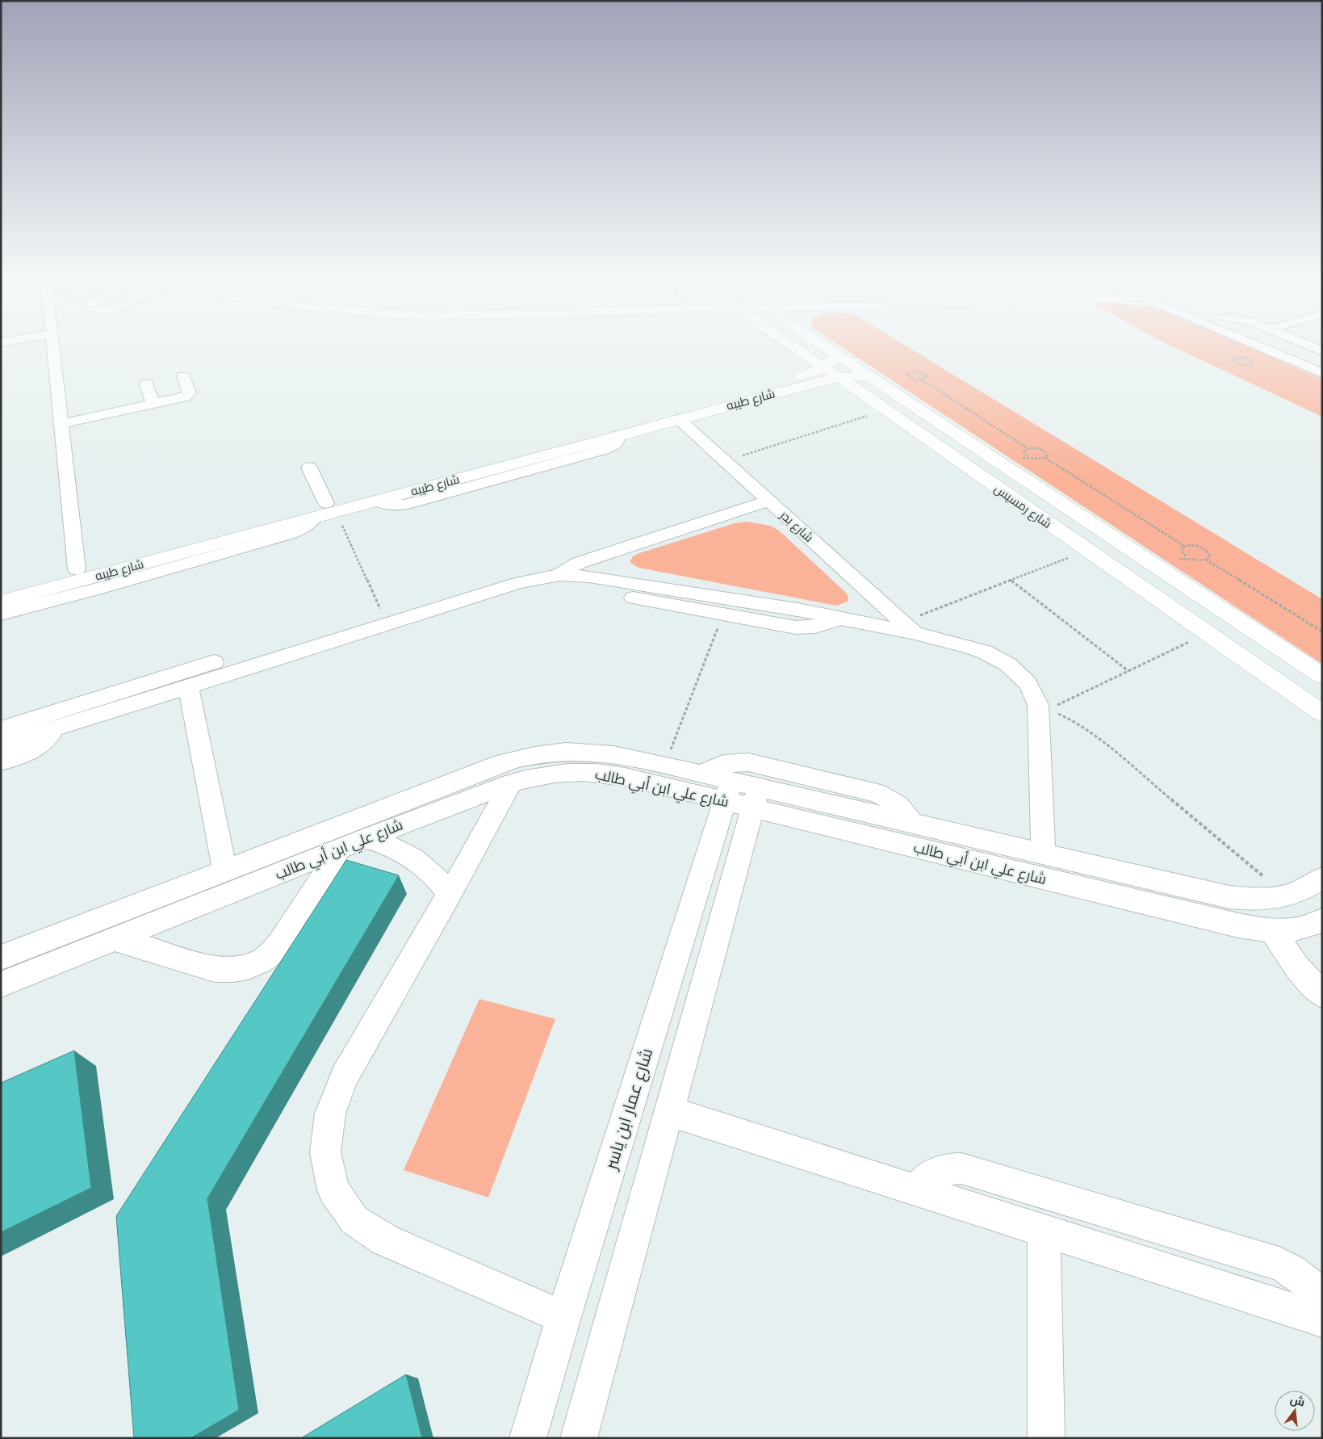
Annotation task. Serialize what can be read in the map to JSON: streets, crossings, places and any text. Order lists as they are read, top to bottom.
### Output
{
  "streets": {
    "main road": ["شارع طيبه", "شارع رمسيس"],
    "street": ["شارع بدر", "شارع علي ابن أبي طالب", "شارع عمار ابن ياسر"]
  },
  "crossings": [
    ["شارع طيبه", "شارع رمسيس"],
    ["شارع طيبه", "شارع بدر"],
    ["شارع علي ابن أبي طالب", "شارع عمار ابن ياسر"]
  ],
  "north": "top"
}
